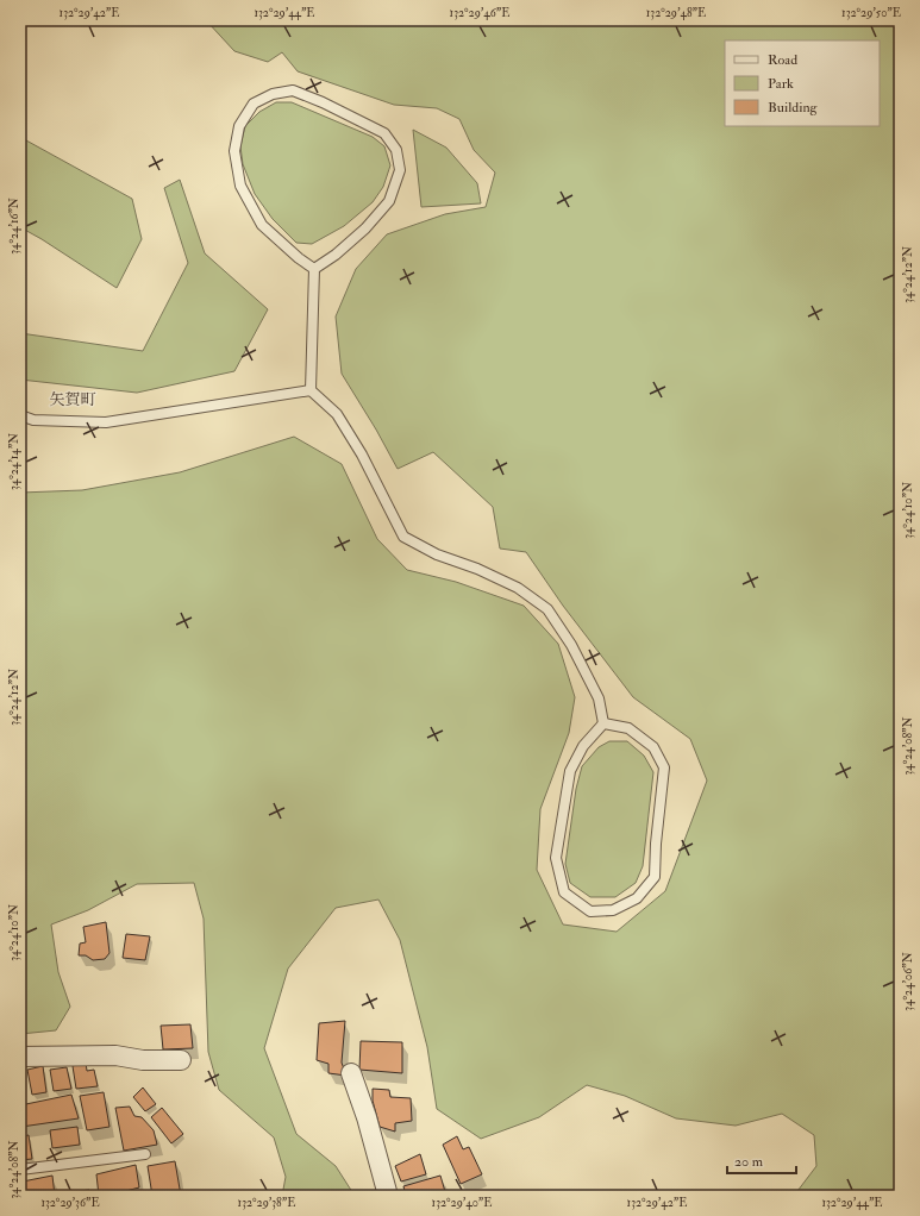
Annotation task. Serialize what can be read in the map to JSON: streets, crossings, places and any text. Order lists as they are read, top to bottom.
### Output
{
  "districts": ["矢賀町"],
  "legend": ["Road", "Park", "Building"],
  "scale_bar": "20 m",
  "coordinates": [
    "132°29'42\"E",
    "132°29'44\"E",
    "132°29'46\"E",
    "132°29'48\"E",
    "132°29'50\"E",
    "34°24'16\"N",
    "34°24'12\"N",
    "34°24'14\"N",
    "34°24'10\"N",
    "34°24'08\"N",
    "34°24'06\"N",
    "132°29'36\"E",
    "132°29'38\"E",
    "132°29'40\"E"
  ]
}
